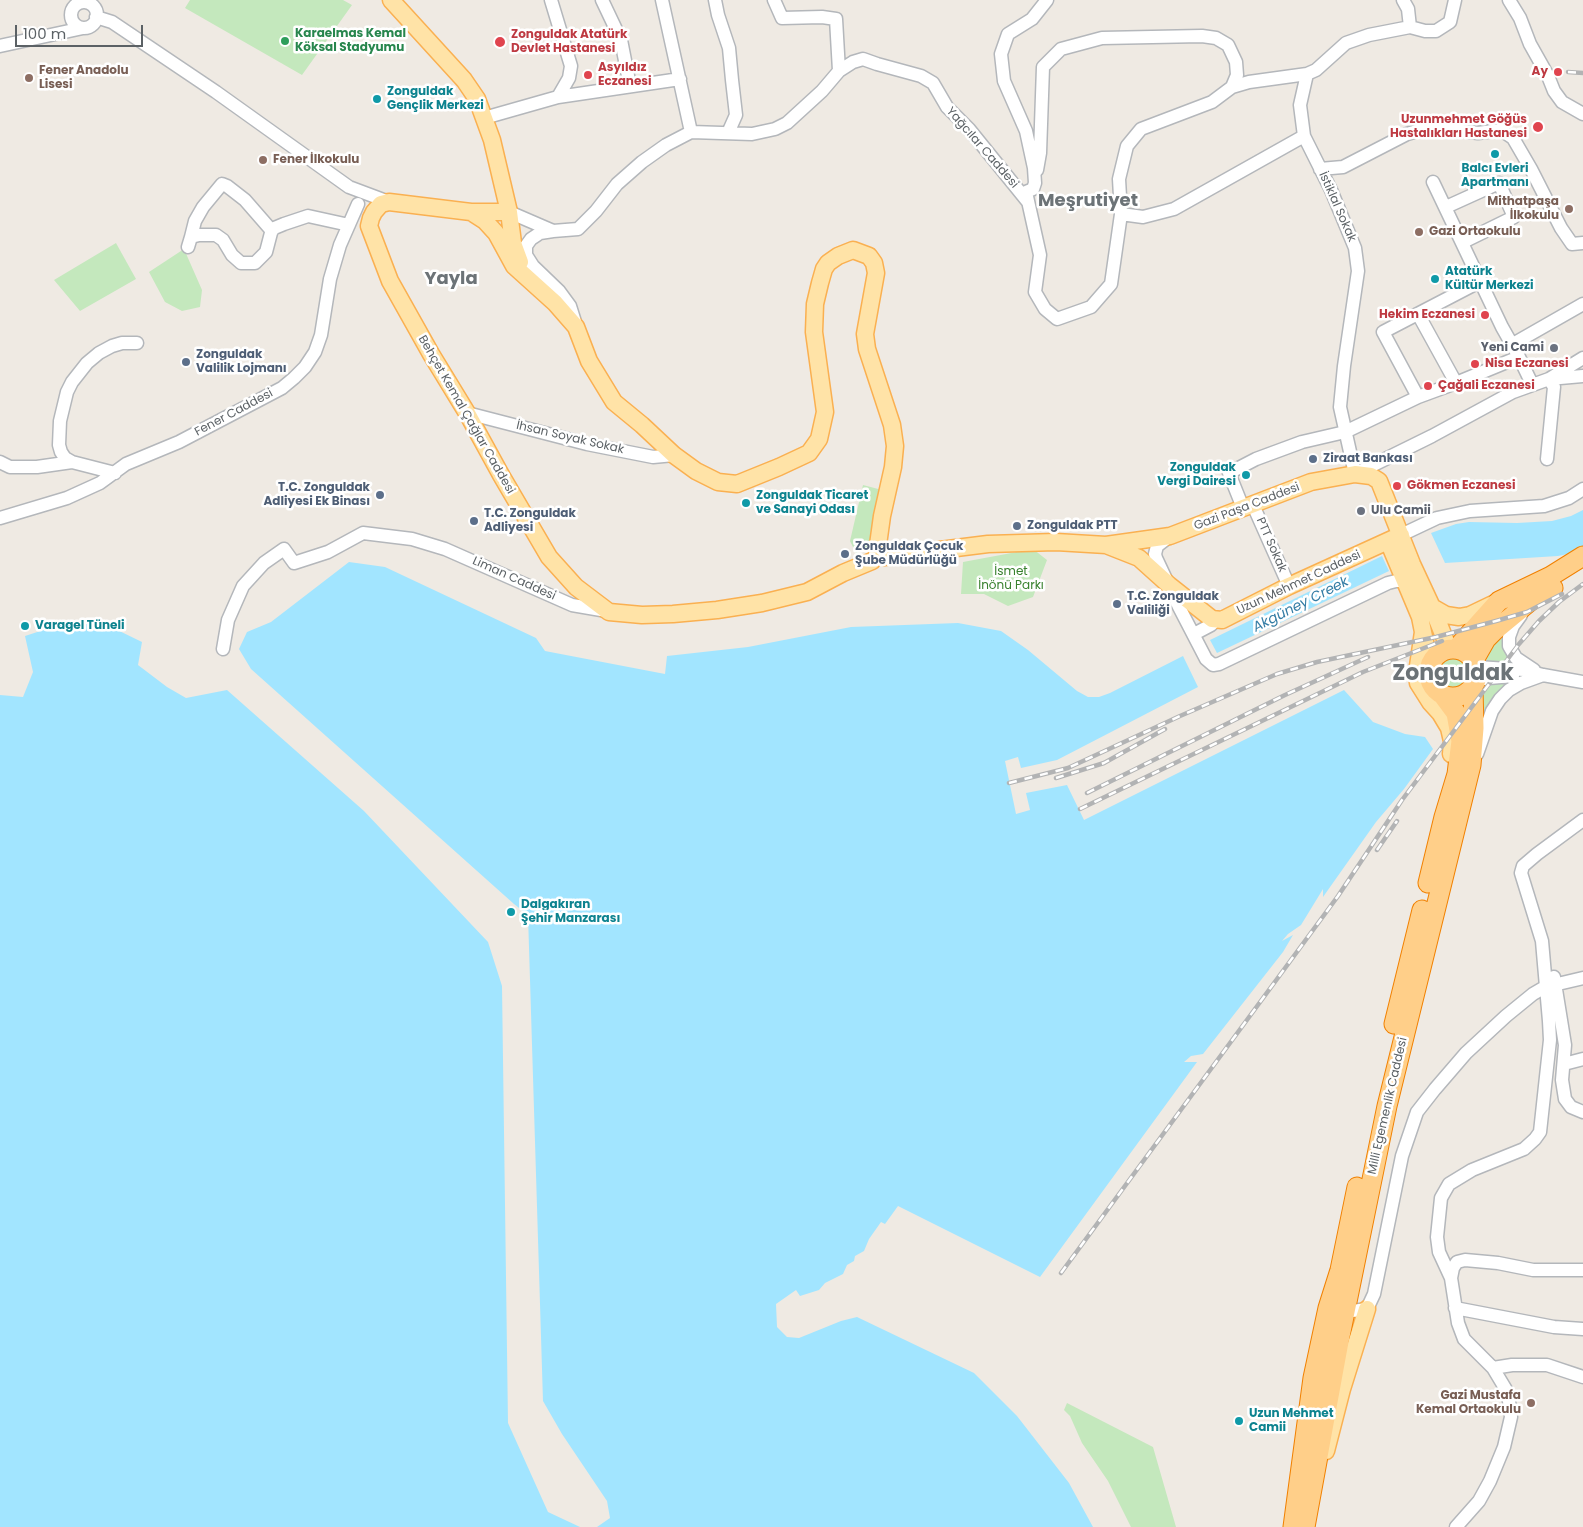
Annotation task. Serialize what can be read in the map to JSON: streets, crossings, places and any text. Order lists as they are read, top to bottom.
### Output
{
  "streets": {
    "highway": ["Milli Egemenlik Caddesi"],
    "main road": [
      "Behçet Kemal Çağlar Caddesi",
      "Gazi Paşa Caddesi",
      "Liman Caddesi",
      "Uzun Mehmet Caddesi"
    ],
    "street": [
      "Yağcılar Caddesi",
      "İstiklal Sokak",
      "Fener Caddesi",
      "İhsan Soyak Sokak",
      "PTT Sokak"
    ]
  },
  "crossings": [
    ["İstiklal Sokak", "Gazi Paşa Caddesi"],
    ["İstiklal Sokak", "PTT Sokak"],
    ["Behçet Kemal Çağlar Caddesi", "İhsan Soyak Sokak"],
    ["Behçet Kemal Çağlar Caddesi", "Liman Caddesi"],
    ["Gazi Paşa Caddesi", "PTT Sokak"],
    ["Gazi Paşa Caddesi", "Liman Caddesi"],
    ["PTT Sokak", "Uzun Mehmet Caddesi"]
  ],
  "districts": ["Meşrutiyet", "Yayla", "Zonguldak"],
  "water": ["Akgüney Creek"],
  "parks": ["İsmet İnönü Parkı"],
  "places": [
    "Karaelmas Kemal Köksal Stadyumu",
    "Zonguldak Atatürk Devlet Hastanesi",
    "Ay",
    "Asyıldız Eczanesi",
    "Fener Anadolu Lisesi",
    "Zonguldak Gençlik Merkezi",
    "Uzunmehmet Göğüs Hastalıkları Hastanesi",
    "Balcı Evleri Apartmanı",
    "Fener İlkokulu",
    "Mithatpaşa İlkokulu",
    "Gazi Ortaokulu",
    "Atatürk Kültür Merkezi",
    "Hekim Eczanesi",
    "Yeni Cami",
    "Zonguldak Valilik Lojmanı",
    "Nisa Eczanesi",
    "Çağali Eczanesi",
    "Ziraat Bankası",
    "Zonguldak Vergi Dairesi",
    "Gökmen Eczanesi",
    "T.C. Zonguldak Adliyesi Ek Binası",
    "Zonguldak Ticaret ve Sanayi Odası",
    "Ulu Camii",
    "T.C. Zonguldak Adliyesi",
    "Zonguldak PTT",
    "Zonguldak Çocuk Şube Müdürlüğü",
    "T.C. Zonguldak Valiliği",
    "Varagel Tüneli",
    "Dalgakıran Şehir Manzarası",
    "Gazi Mustafa Kemal Ortaokulu",
    "Uzun Mehmet Camii"
  ],
  "scale_bar": "100 m"
}
